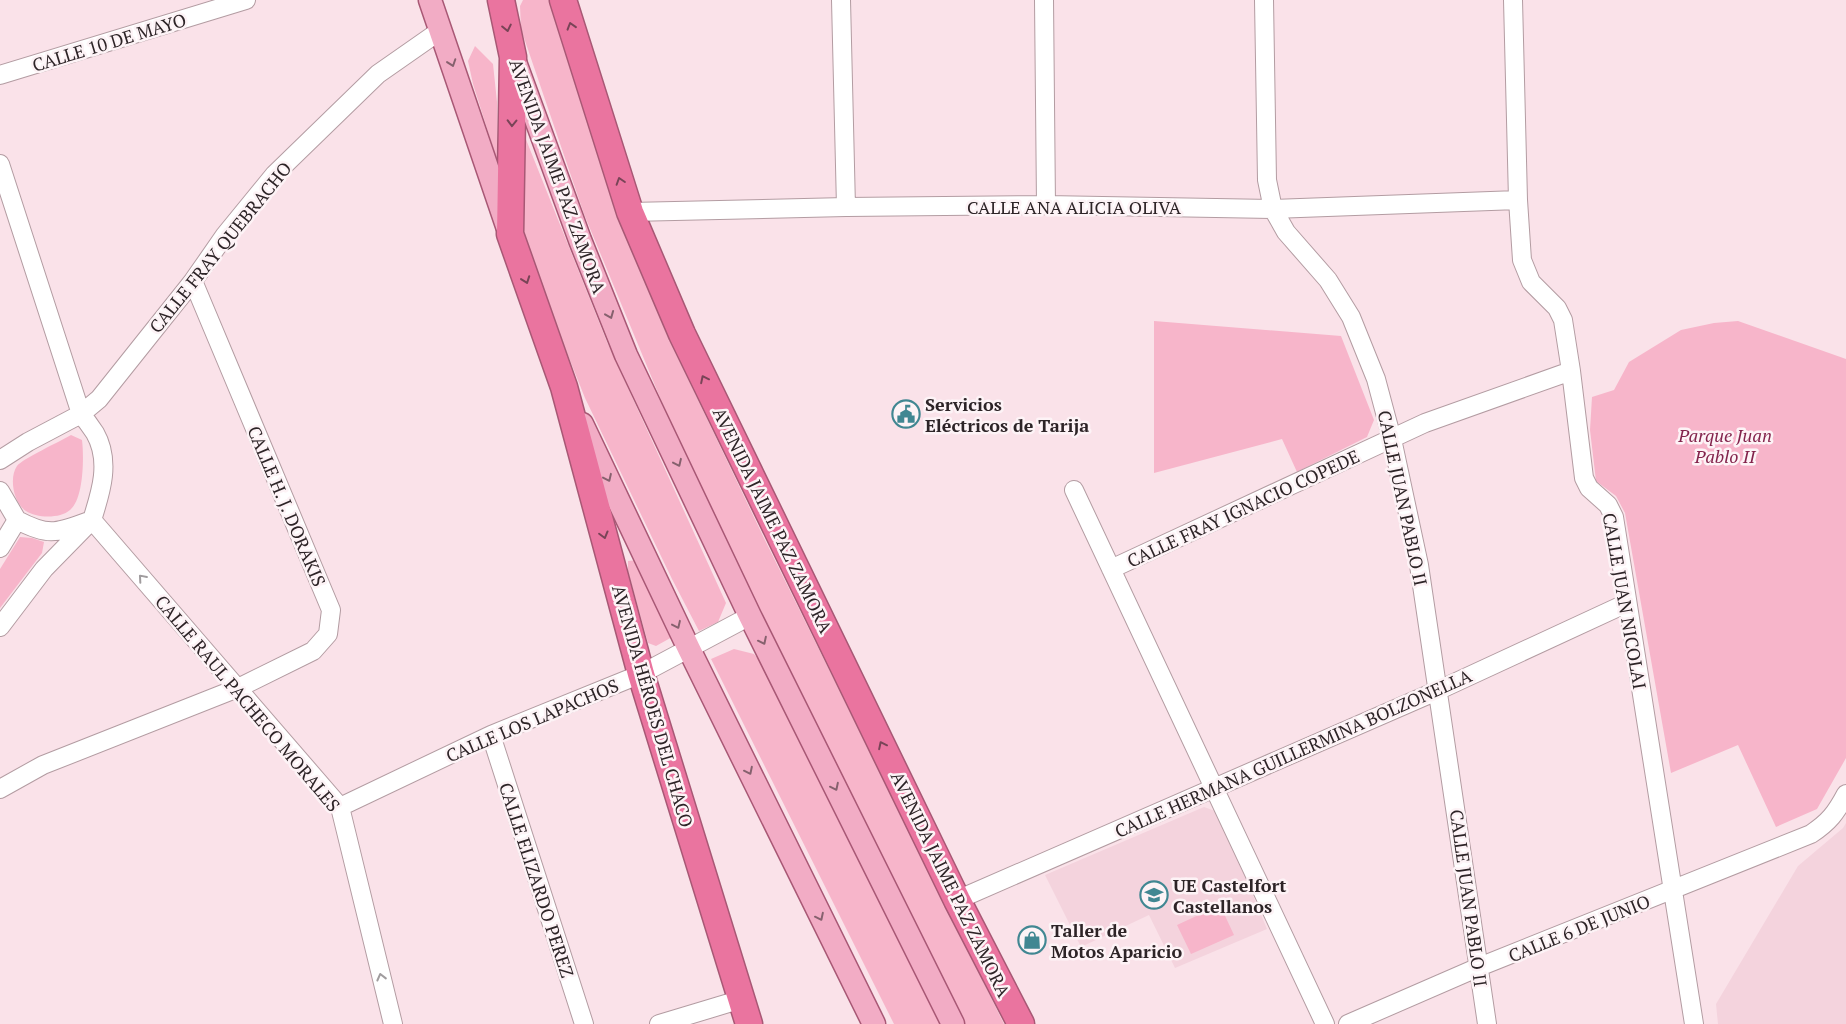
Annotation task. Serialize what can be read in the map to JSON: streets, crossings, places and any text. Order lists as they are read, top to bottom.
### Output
{
  "streets": {
    "highway": ["AVENIDA JAIME PAZ ZAMORA", "AVENIDA HÉROES DEL CHACO"],
    "street": [
      "CALLE 10 DE MAYO",
      "CALLE ANA ALICIA OLIVA",
      "CALLE FRAY QUEBRACHO",
      "CALLE JUAN PABLO II",
      "CALLE H. J. DORAKIS",
      "CALLE FRAY IGNACIO COPEDE",
      "CALLE JUAN NICOLAI",
      "CALLE RAUL PACHECO MORALES",
      "CALLE LOS LAPACHOS",
      "CALLE HERMANA GUILLERMINA BOLZONELLA",
      "CALLE ELIZARDO PEREZ",
      "CALLE 6 DE JUNIO"
    ]
  },
  "crossings": [
    ["AVENIDA JAIME PAZ ZAMORA", "CALLE ANA ALICIA OLIVA"],
    ["AVENIDA JAIME PAZ ZAMORA", "CALLE LOS LAPACHOS"],
    ["AVENIDA JAIME PAZ ZAMORA", "CALLE HERMANA GUILLERMINA BOLZONELLA"],
    ["CALLE ANA ALICIA OLIVA", "CALLE JUAN PABLO II"],
    ["CALLE ANA ALICIA OLIVA", "CALLE JUAN NICOLAI"],
    ["CALLE FRAY QUEBRACHO", "CALLE H. J. DORAKIS"],
    ["CALLE JUAN PABLO II", "CALLE FRAY IGNACIO COPEDE"],
    ["CALLE JUAN PABLO II", "CALLE HERMANA GUILLERMINA BOLZONELLA"],
    ["CALLE JUAN PABLO II", "CALLE 6 DE JUNIO"],
    ["CALLE H. J. DORAKIS", "CALLE RAUL PACHECO MORALES"],
    ["CALLE FRAY IGNACIO COPEDE", "CALLE JUAN NICOLAI"],
    ["CALLE JUAN NICOLAI", "CALLE HERMANA GUILLERMINA BOLZONELLA"],
    ["CALLE JUAN NICOLAI", "CALLE 6 DE JUNIO"],
    ["CALLE RAUL PACHECO MORALES", "CALLE LOS LAPACHOS"],
    ["AVENIDA HÉROES DEL CHACO", "CALLE LOS LAPACHOS"],
    ["CALLE LOS LAPACHOS", "CALLE ELIZARDO PEREZ"]
  ],
  "one_way": ["CALLE RAUL PACHECO MORALES", "AVENIDA HÉROES DEL CHACO"],
  "parks": ["Parque Juan Pablo II"],
  "places": {
    "public building": ["Servicios Eléctricos de Tarija"],
    "school or university": ["UE Castelfort Castellanos"],
    "shop": ["Taller de Motos Aparicio"]
  }
}
